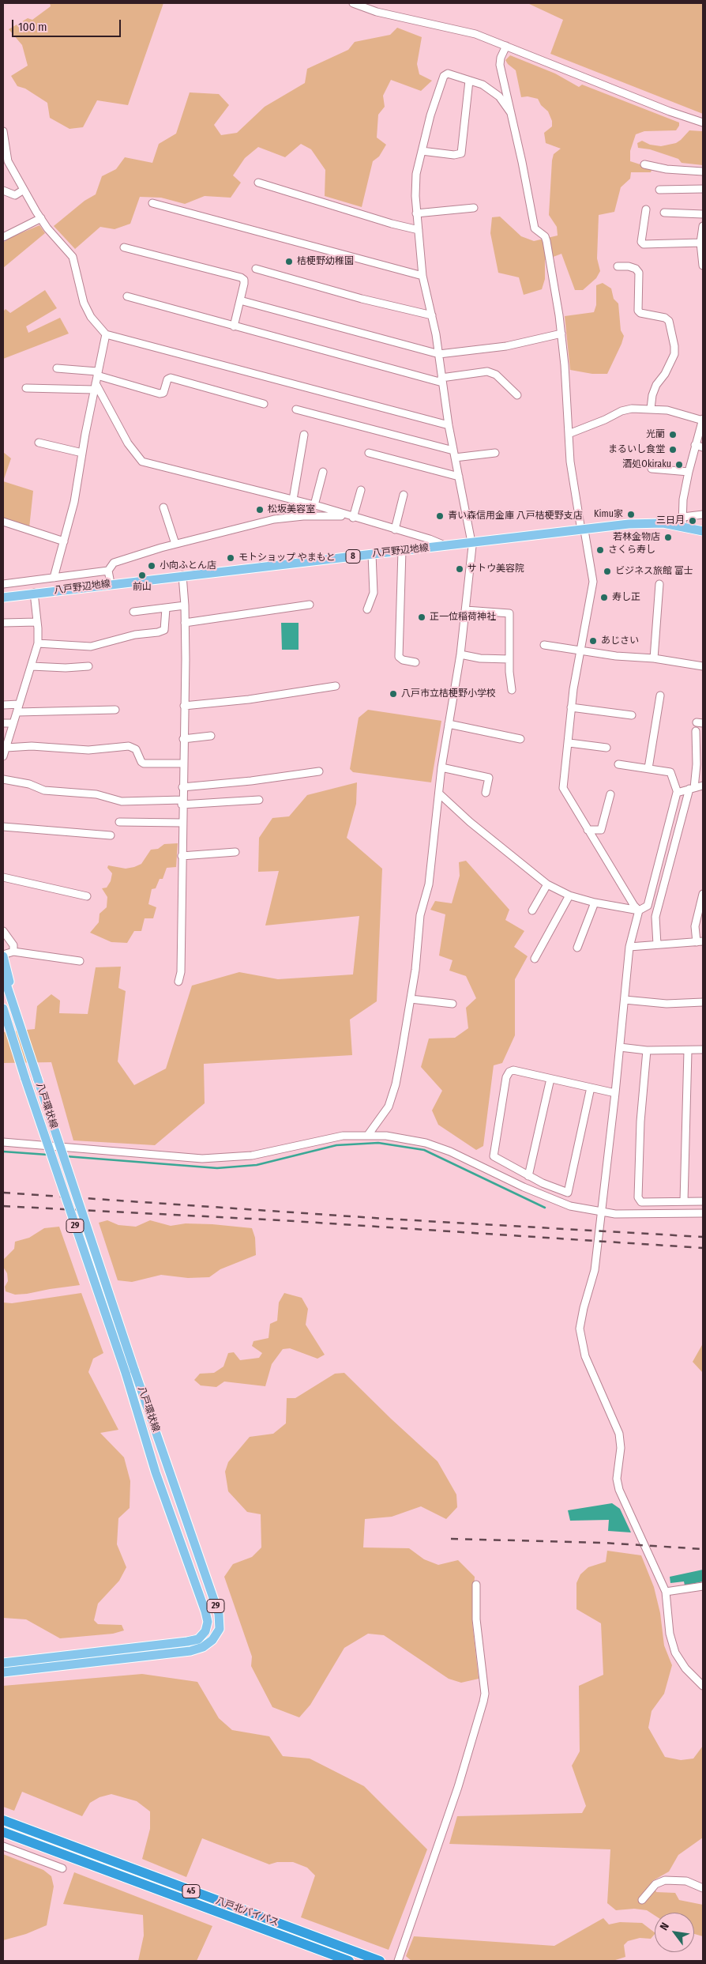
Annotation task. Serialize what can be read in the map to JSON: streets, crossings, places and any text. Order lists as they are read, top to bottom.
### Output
{
  "streets": {
    "highway": ["45", "八戸北バイパス"],
    "main road": [
      "八戸野辺地線",
      "8",
      "八戸環状線",
      "29"
    ]
  },
  "crossings": [
    ["八戸環状線", "29"]
  ],
  "places": [
    "桔梗野幼稚園",
    "光蘭",
    "まるいし食堂",
    "酒処Okiraku",
    "松坂美容室",
    "Kimu家",
    "青い森信用金庫 八戸桔梗野支店",
    "三日月",
    "若林金物店",
    "さくら寿し",
    "モトショップ やまもと",
    "小向ふとん店",
    "サトウ美容院",
    "ビジネス旅館 富士",
    "前山",
    "寿し正",
    "正一位稲荷神社",
    "あじさい",
    "八戸市立桔梗野小学校"
  ],
  "scale_bar": "100 m",
  "north": "top left"
}
